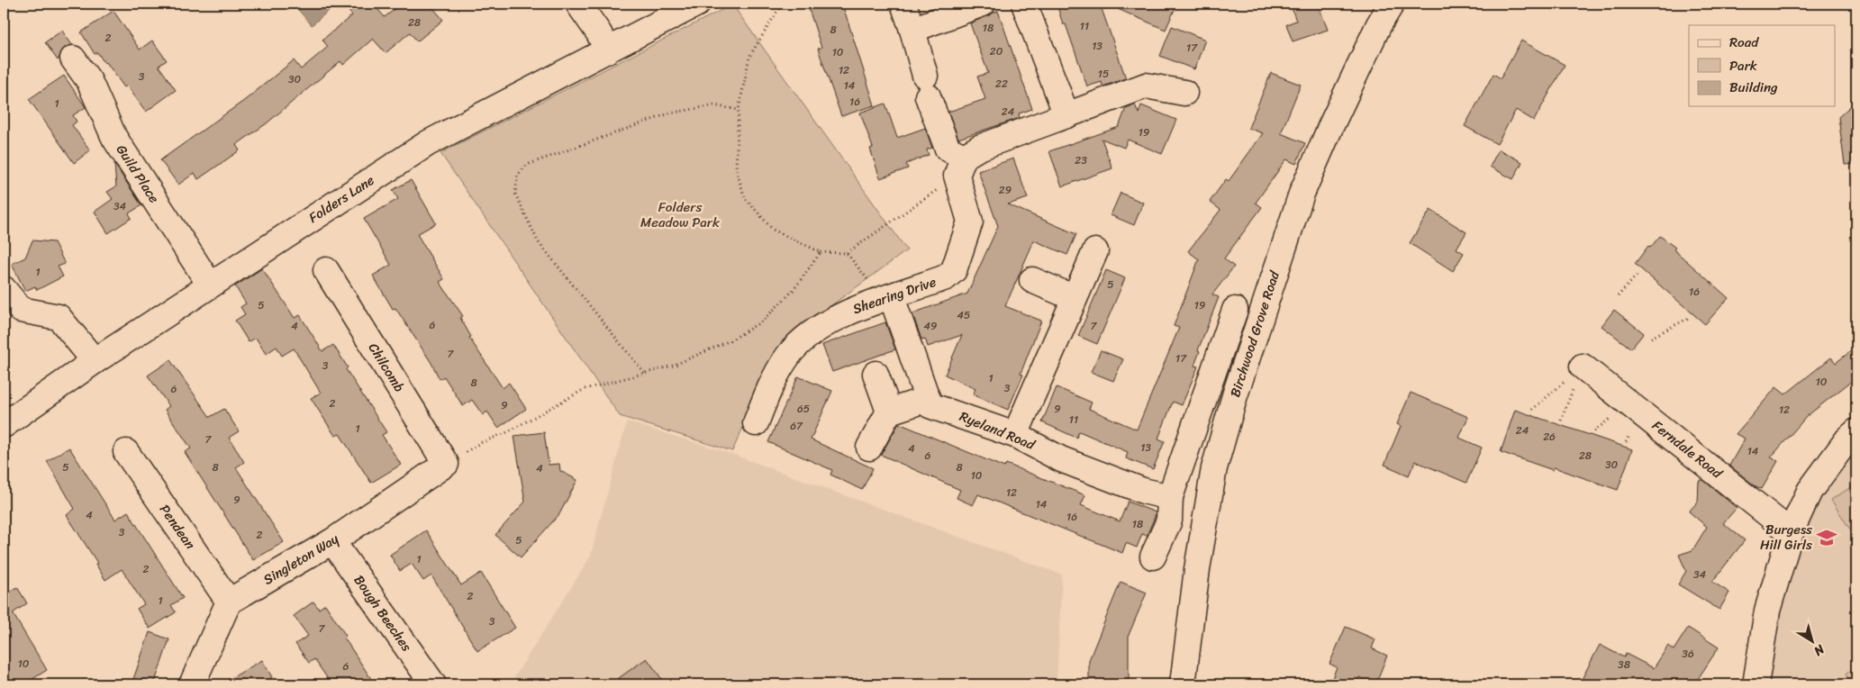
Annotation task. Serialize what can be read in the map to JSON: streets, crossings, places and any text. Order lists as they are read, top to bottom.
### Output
{
  "streets": {
    "street": [
      "Guild Place",
      "Folders Lane",
      "Shearing Drive",
      "Birchwood Grove Road",
      "Chilcomb",
      "Ryeland Road",
      "Ferndale Road",
      "Pendean",
      "Singleton Way",
      "Bough Beeches"
    ]
  },
  "crossings": [
    ["Guild Place", "Folders Lane"],
    ["Chilcomb", "Singleton Way"],
    ["Pendean", "Singleton Way"],
    ["Singleton Way", "Bough Beeches"]
  ],
  "parks": ["Folders Meadow Park"],
  "places": {
    "school or university": ["Burgess Hill Girls"]
  },
  "house_numbers": [
    "28",
    "11",
    "18",
    "8",
    "2",
    "13",
    "17",
    "20",
    "10",
    "12",
    "15",
    "3",
    "30",
    "22",
    "14",
    "16",
    "1",
    "24",
    "19",
    "23",
    "29",
    "34",
    "1",
    "5",
    "16",
    "5",
    "19",
    "45",
    "6",
    "4",
    "49",
    "7",
    "7",
    "17",
    "3",
    "1",
    "10",
    "8",
    "3",
    "6",
    "2",
    "9",
    "65",
    "9",
    "12",
    "11",
    "67",
    "1",
    "24",
    "26",
    "7",
    "13",
    "4",
    "14",
    "6",
    "28",
    "30",
    "5",
    "8",
    "8",
    "4",
    "10",
    "12",
    "9",
    "14",
    "4",
    "16",
    "18",
    "3",
    "2",
    "5",
    "1",
    "2",
    "34",
    "2",
    "1",
    "3",
    "7",
    "36",
    "10",
    "38",
    "6"
  ],
  "legend": ["Road", "Park", "Building"],
  "north": "bottom right"
}
